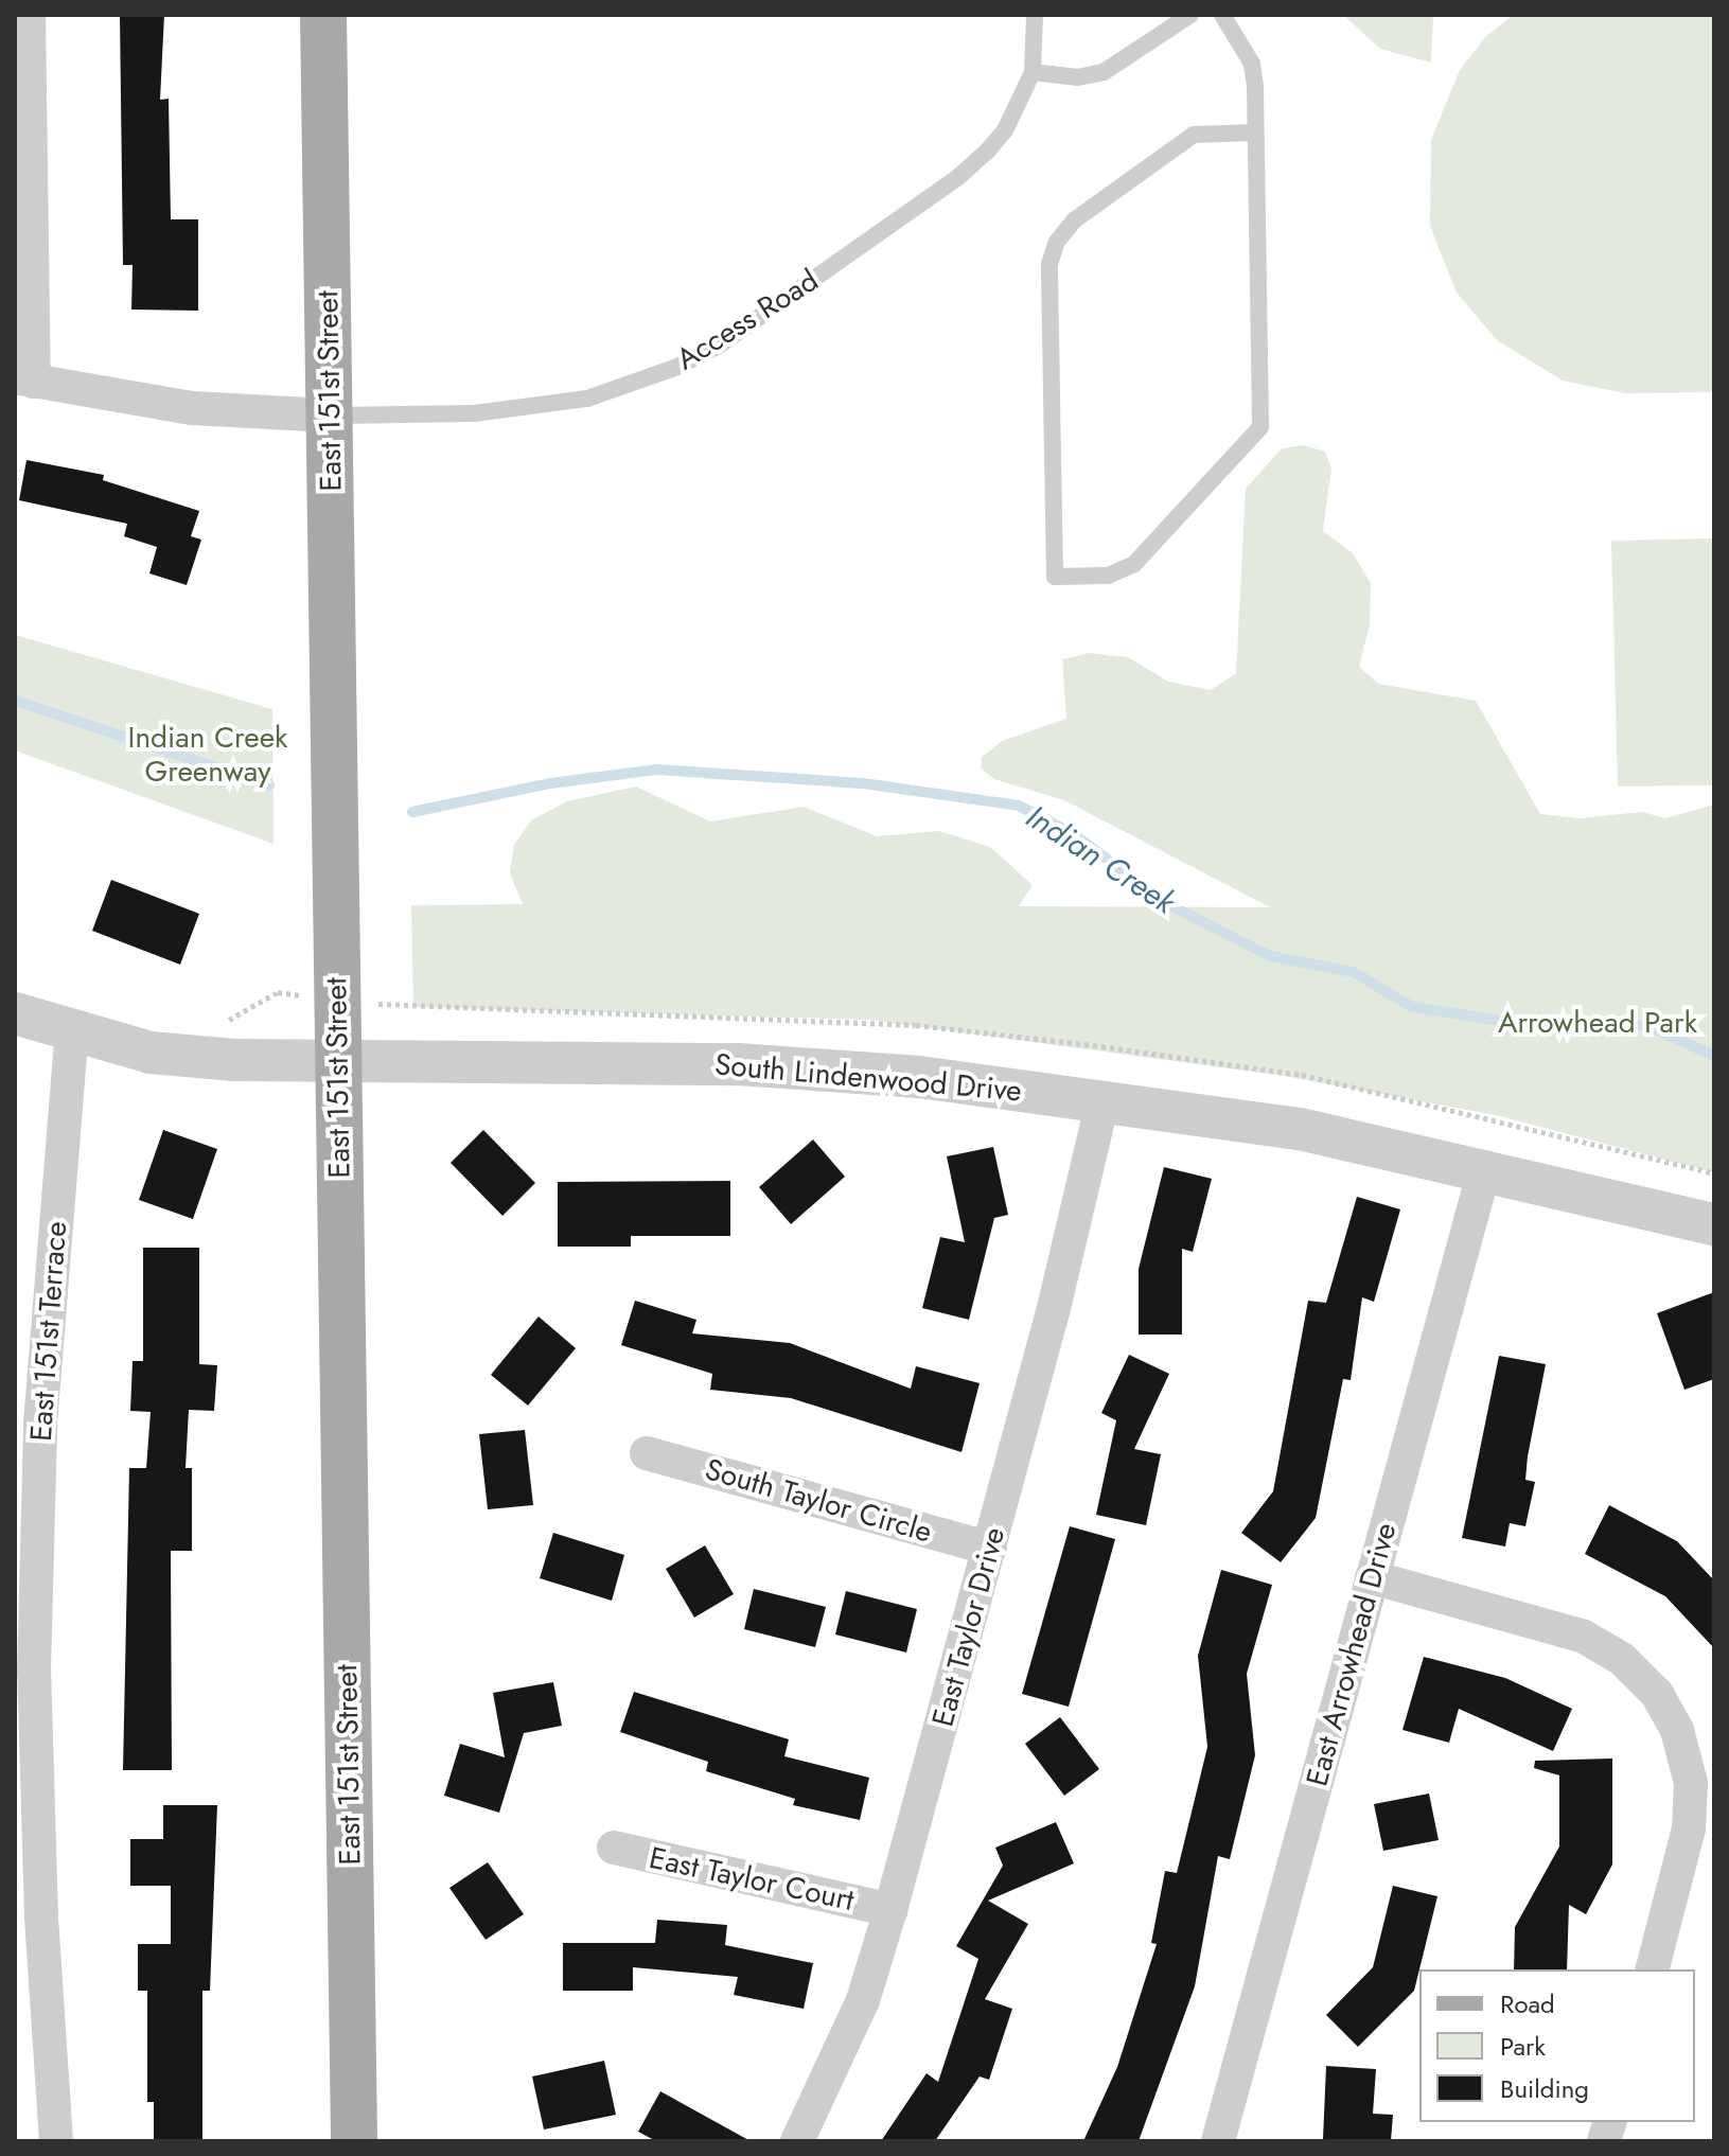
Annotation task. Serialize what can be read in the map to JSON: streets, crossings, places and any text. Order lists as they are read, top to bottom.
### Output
{
  "streets": {
    "main road": ["East 151st Street"],
    "street": [
      "South Lindenwood Drive",
      "East 151st Terrace",
      "South Taylor Circle",
      "East Taylor Drive",
      "East Arrowhead Drive",
      "East Taylor Court"
    ],
    "lane": ["Access Road"]
  },
  "crossings": [
    ["Access Road", "East 151st Street"],
    ["East 151st Street", "South Lindenwood Drive"],
    ["South Lindenwood Drive", "East 151st Terrace"],
    ["South Lindenwood Drive", "East Taylor Drive"],
    ["South Lindenwood Drive", "East Arrowhead Drive"],
    ["South Taylor Circle", "East Taylor Drive"],
    ["East Taylor Drive", "East Taylor Court"]
  ],
  "water": ["Indian Creek"],
  "parks": ["Indian Creek Greenway", "Arrowhead Park"],
  "legend": ["Road", "Park", "Building"]
}
